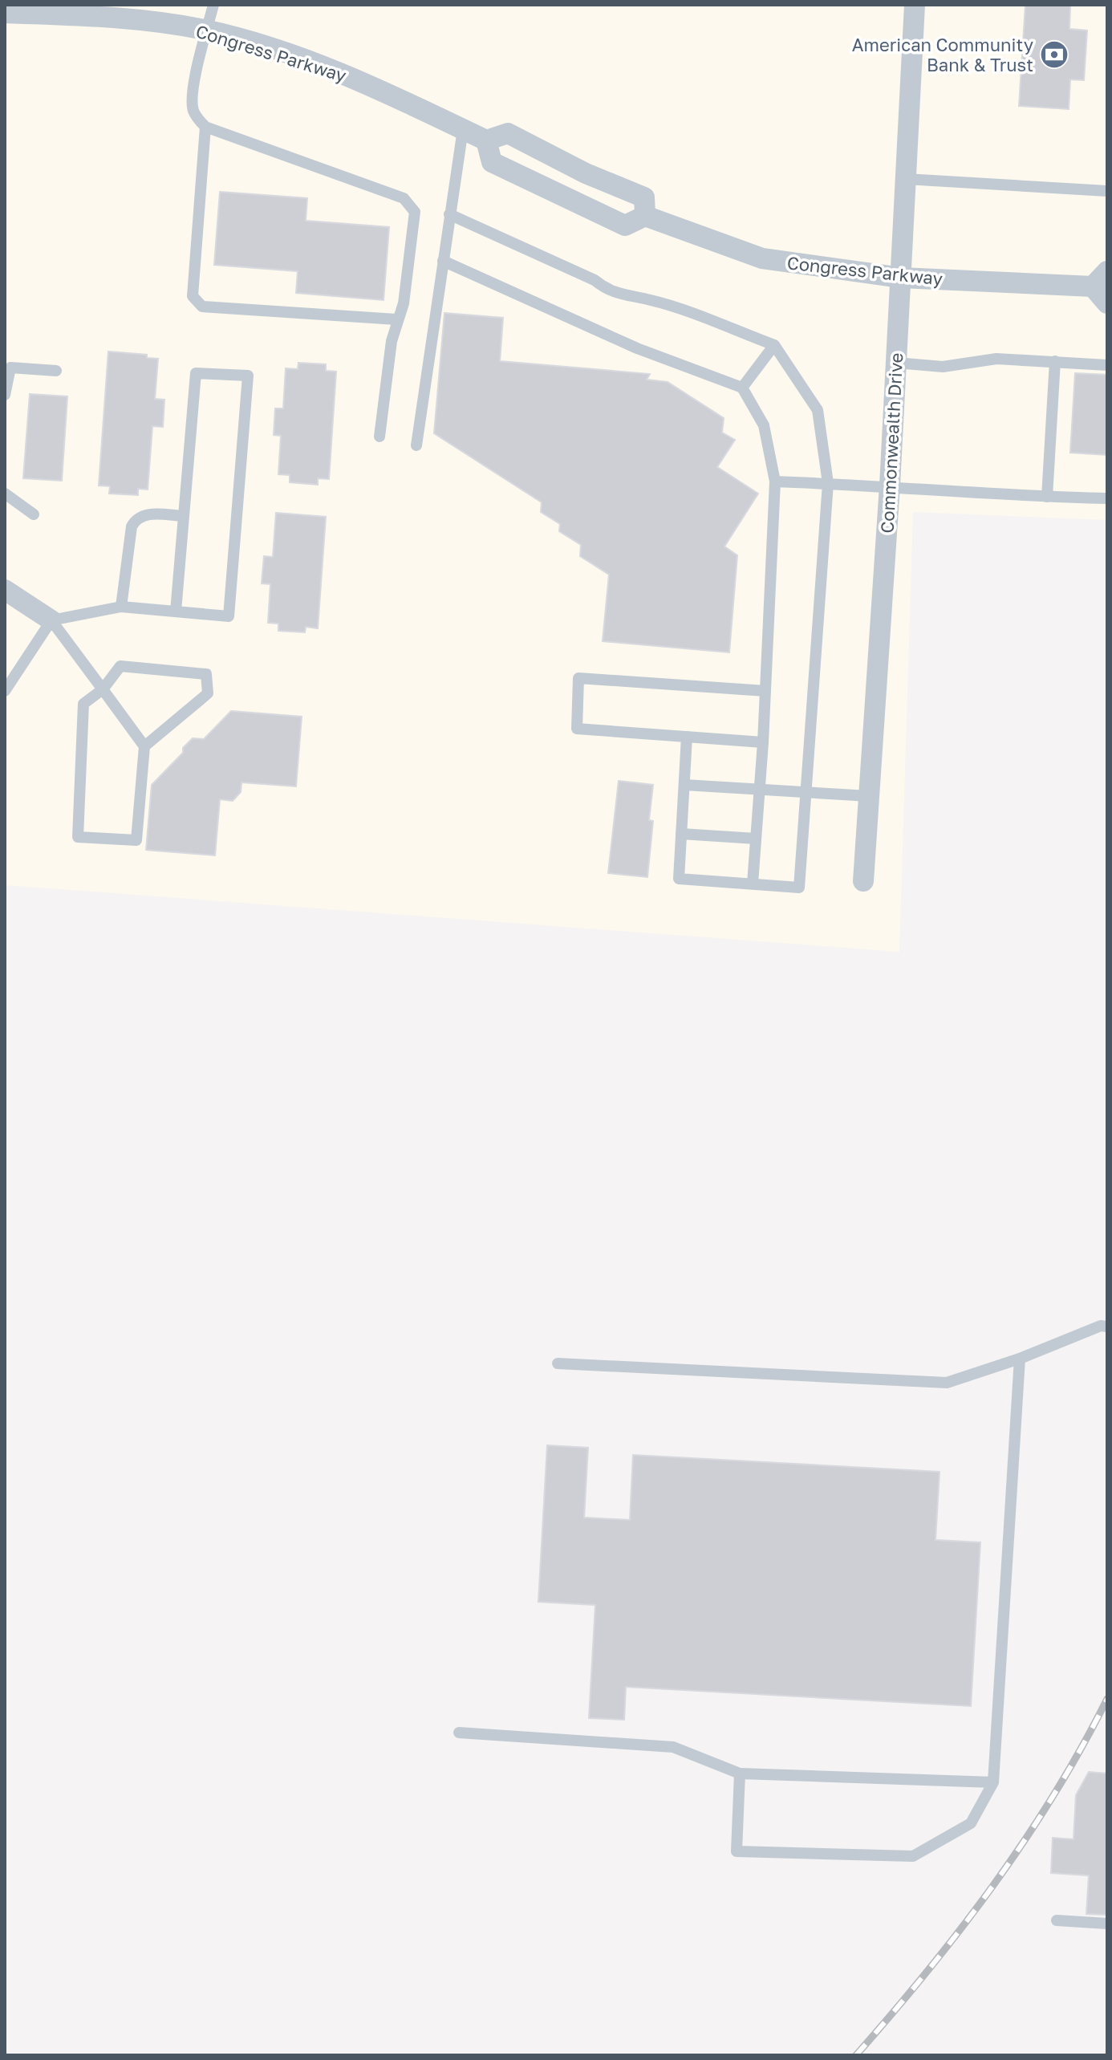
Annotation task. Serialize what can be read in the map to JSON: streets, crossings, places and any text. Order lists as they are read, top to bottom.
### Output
{
  "streets": {
    "street": ["Congress Parkway", "Commonwealth Drive"]
  },
  "crossings": [
    ["Congress Parkway", "Commonwealth Drive"]
  ],
  "places": {
    "bank": ["American Community Bank & Trust"]
  }
}
